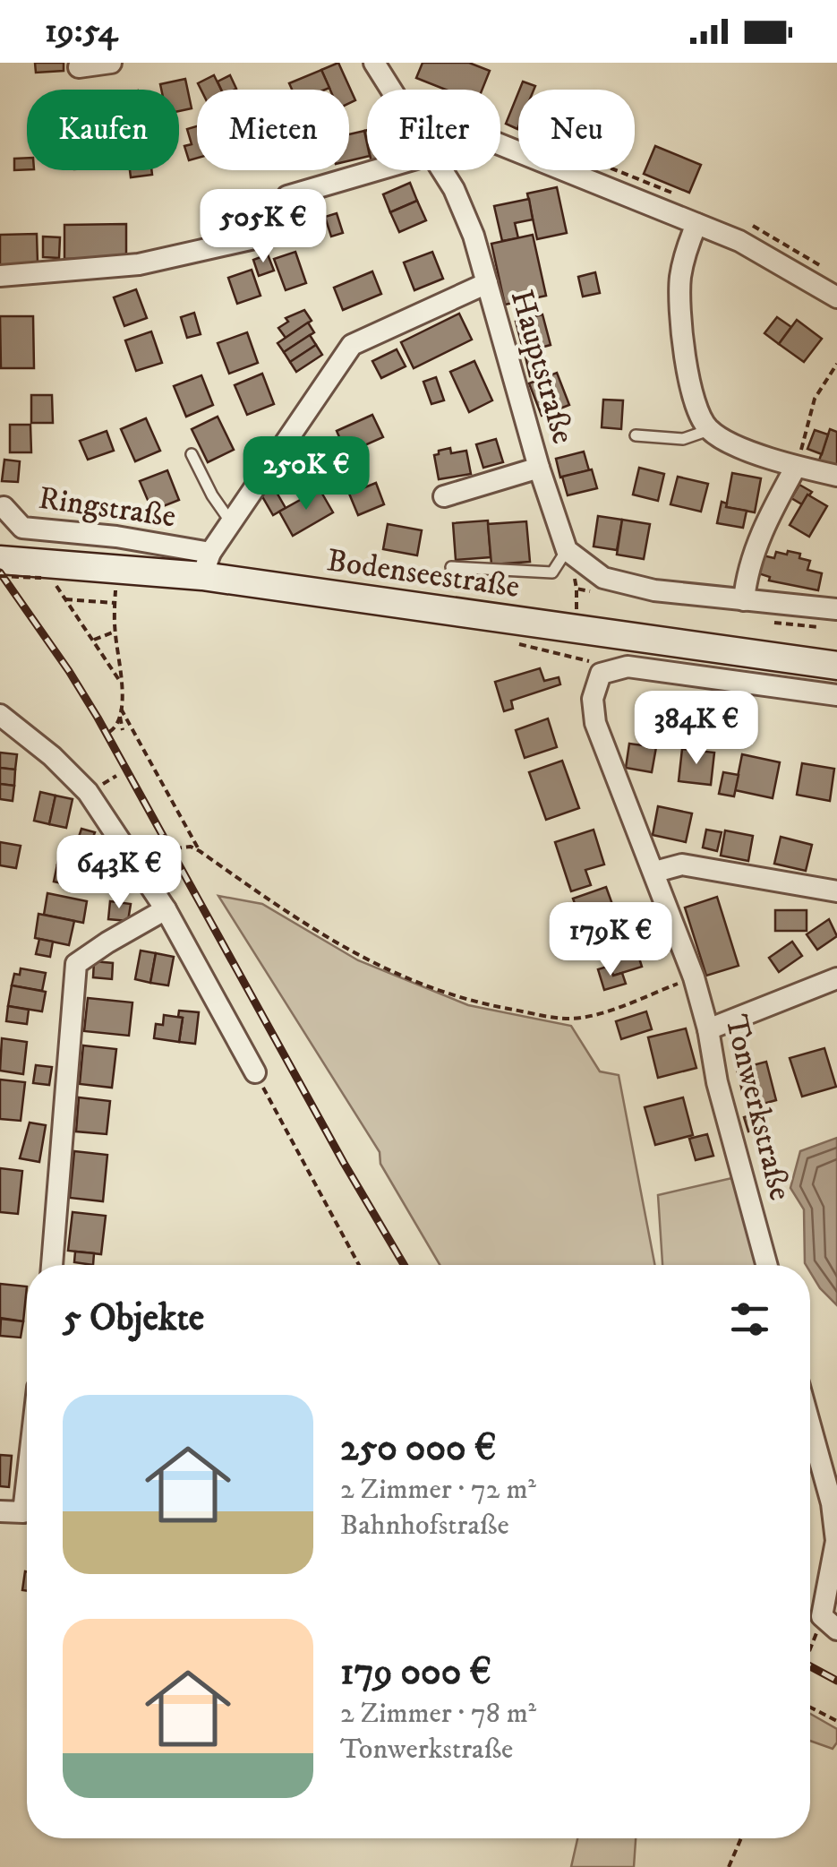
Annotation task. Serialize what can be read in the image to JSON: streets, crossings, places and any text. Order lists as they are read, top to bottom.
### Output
{
  "streets": {
    "main road": ["Bodenseestraße"],
    "street": ["Hauptstraße", "Ringstraße", "Tonwerkstraße"]
  },
  "crossings": [
    ["Ringstraße", "Bodenseestraße"]
  ],
  "page": {
    "status": "19:54",
    "chip": [
      "Kaufen",
      "Mieten",
      "Filter",
      "Neu"
    ],
    "price": [
      "505K €",
      "250K €",
      "384K €",
      "643K €",
      "179K €"
    ],
    "heading": "5 Objekte",
    "list": [
      {
        "name": "250 000 €",
        "note": "2 Zimmer · 72 m² · Bahnhofstraße"
      },
      {
        "name": "179 000 €",
        "note": "2 Zimmer · 78 m² · Tonwerkstraße"
      }
    ]
  }
}
